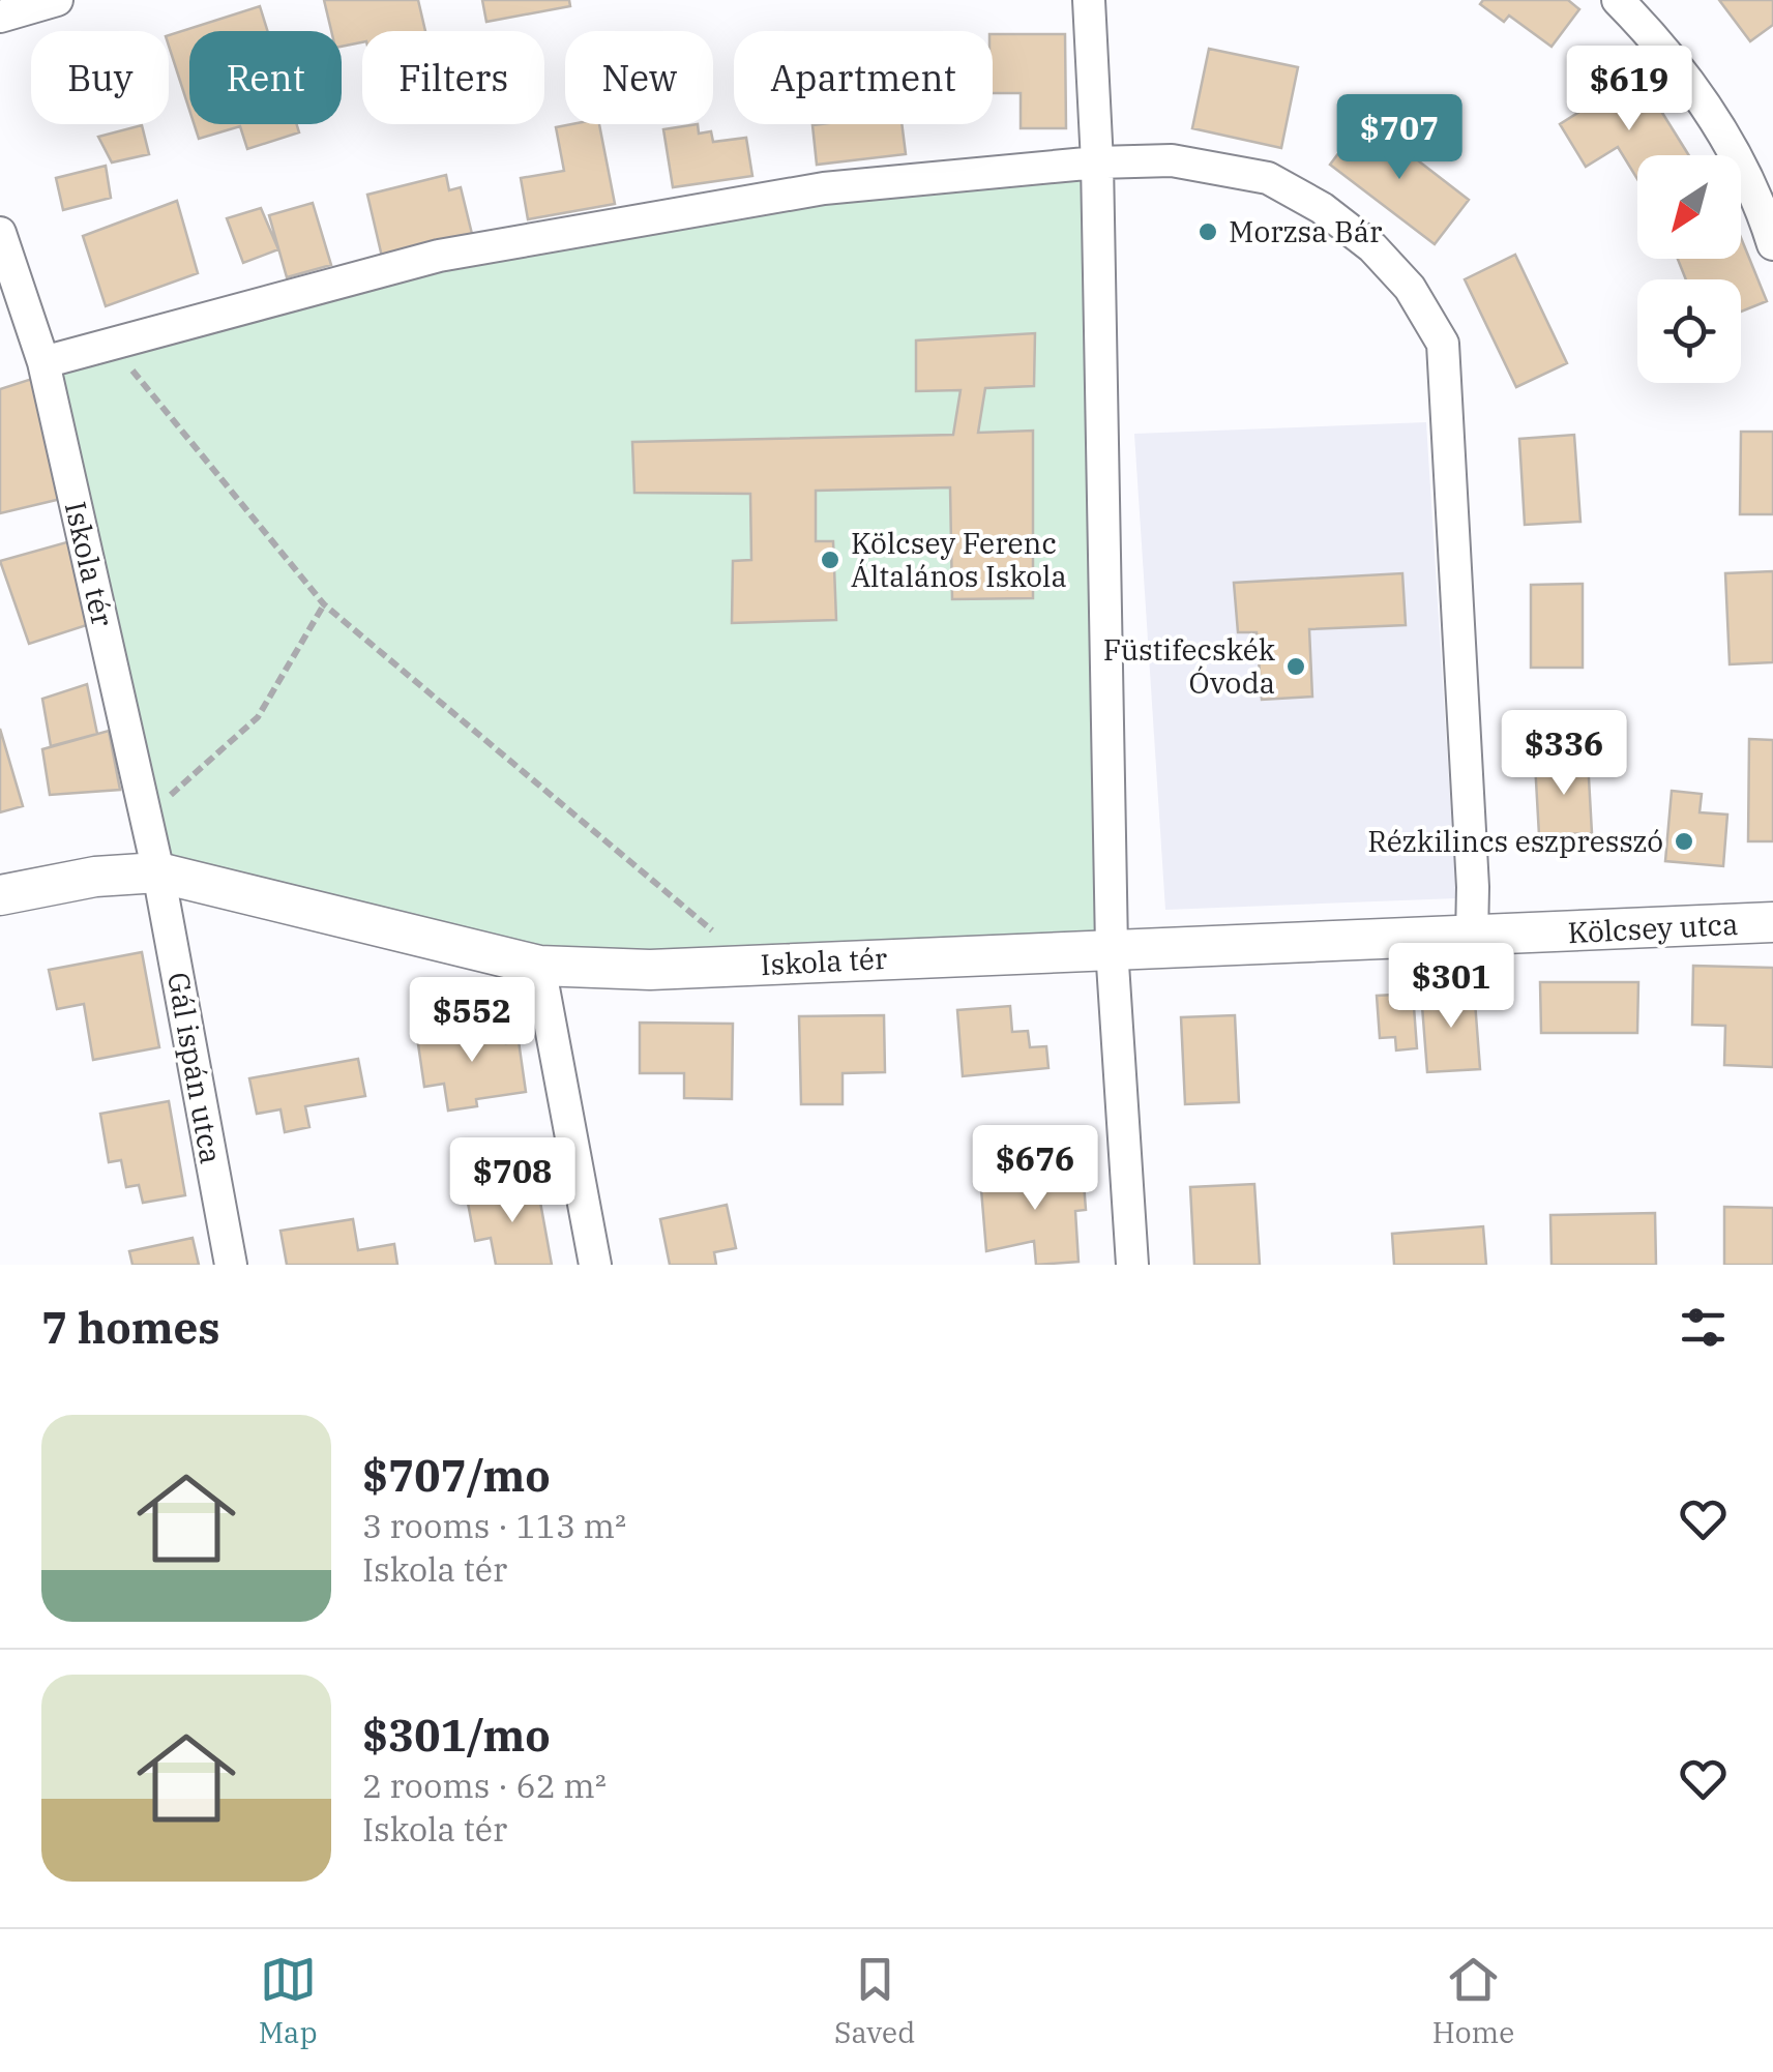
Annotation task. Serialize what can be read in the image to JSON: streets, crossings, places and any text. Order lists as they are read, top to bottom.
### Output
{
  "streets": {
    "street": ["Iskola tér", "Kölcsey utca", "Gál ispán utca"]
  },
  "crossings": [
    ["Iskola tér", "Kölcsey utca"],
    ["Iskola tér", "Gál ispán utca"]
  ],
  "places": [
    "Morzsa Bár",
    "Kölcsey Ferenc Általános Iskola",
    "Füstifecskék Óvoda",
    "Rézkilincs eszpresszó"
  ],
  "north": "bottom left",
  "page": {
    "chip": [
      "Buy",
      "Rent",
      "Filters",
      "New",
      "Apartment"
    ],
    "price": [
      "$619",
      "$707",
      "$336",
      "$301",
      "$552",
      "$676",
      "$708"
    ],
    "heading": "7 homes",
    "list": [
      {
        "name": "$707/mo",
        "note": "3 rooms · 113 m² · Iskola tér"
      },
      {
        "name": "$301/mo",
        "note": "2 rooms · 62 m² · Iskola tér"
      }
    ],
    "tabs": ["Map", "Saved", "Home"]
  }
}
